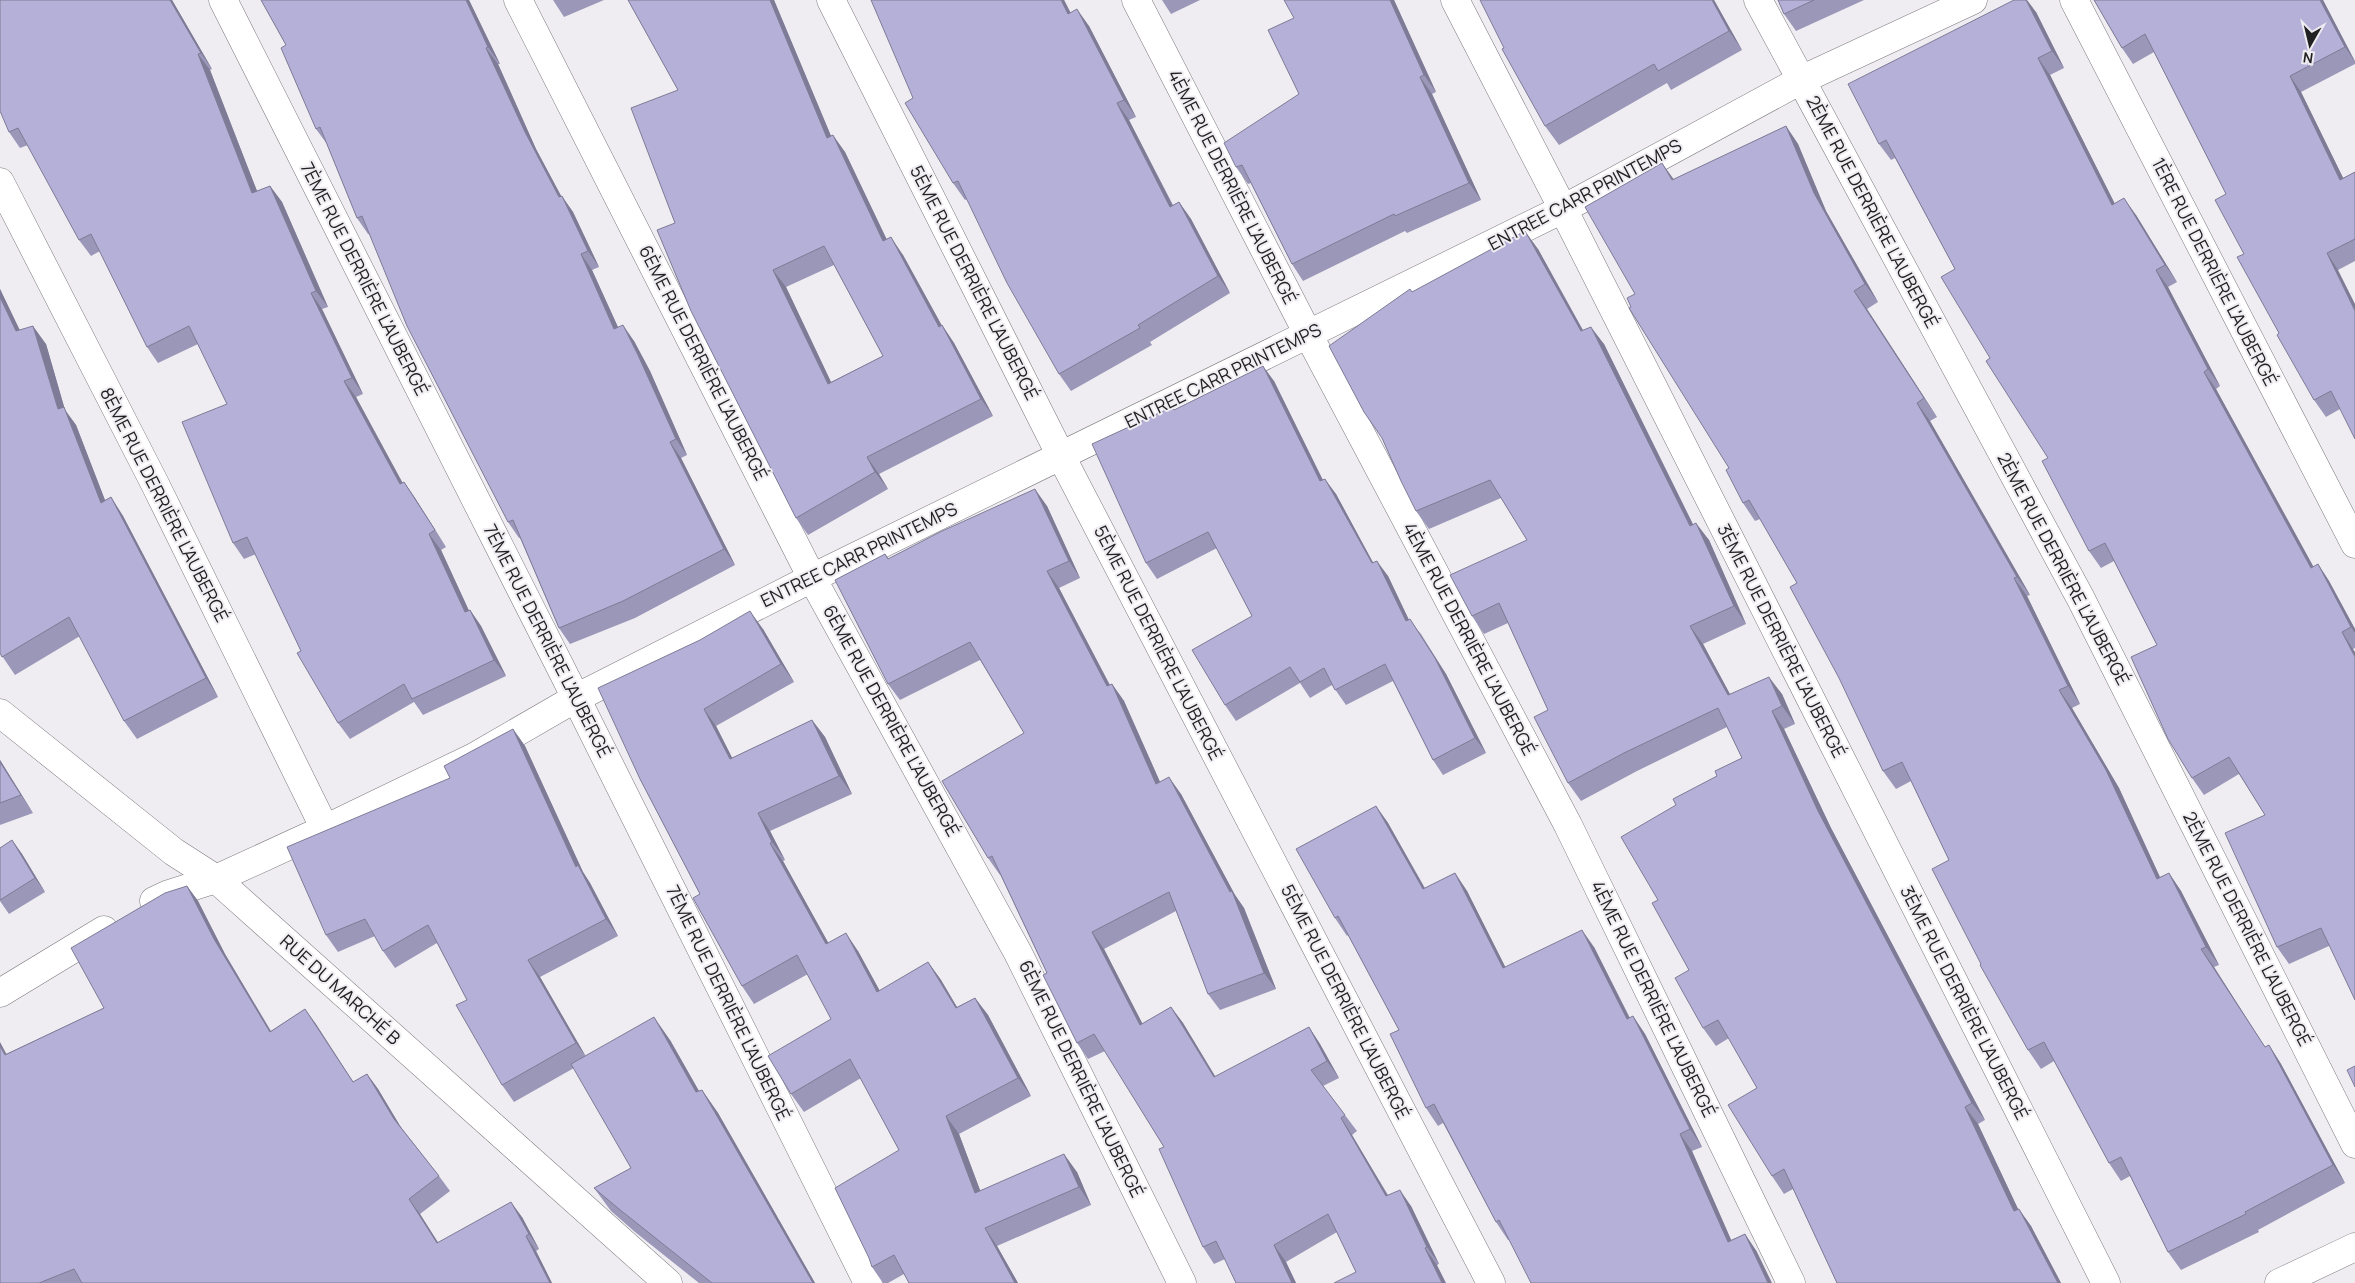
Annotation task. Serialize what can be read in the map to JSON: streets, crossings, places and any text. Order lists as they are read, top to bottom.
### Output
{
  "streets": {
    "street": [
      "4ÈME RUE DERRIÈRE L'AUBERGÉ",
      "ENTREE CARR PRINTEMPS",
      "2ÈME RUE DERRIÈRE L'AUBERGÉ",
      "1ÈRE RUE DERRIÈRE L'AUBERGÉ",
      "7ÈME RUE DERRIÈRE L'AUBERGÉ",
      "5ÈME RUE DERRIÈRE L'AUBERGÉ",
      "6ÈME RUE DERRIÈRE L'AUBERGÉ",
      "8ÈME RUE DERRIÈRE L'AUBERGÉ",
      "3ÈME RUE DERRIÈRE L'AUBERGÉ",
      "RUE DU MARCHÉ B"
    ]
  },
  "crossings": [
    ["4ÈME RUE DERRIÈRE L'AUBERGÉ", "ENTREE CARR PRINTEMPS"],
    ["ENTREE CARR PRINTEMPS", "2ÈME RUE DERRIÈRE L'AUBERGÉ"],
    ["ENTREE CARR PRINTEMPS", "7ÈME RUE DERRIÈRE L'AUBERGÉ"],
    ["ENTREE CARR PRINTEMPS", "5ÈME RUE DERRIÈRE L'AUBERGÉ"],
    ["ENTREE CARR PRINTEMPS", "6ÈME RUE DERRIÈRE L'AUBERGÉ"],
    ["ENTREE CARR PRINTEMPS", "8ÈME RUE DERRIÈRE L'AUBERGÉ"],
    ["ENTREE CARR PRINTEMPS", "3ÈME RUE DERRIÈRE L'AUBERGÉ"],
    ["ENTREE CARR PRINTEMPS", "RUE DU MARCHÉ B"]
  ],
  "north": "bottom"
}
